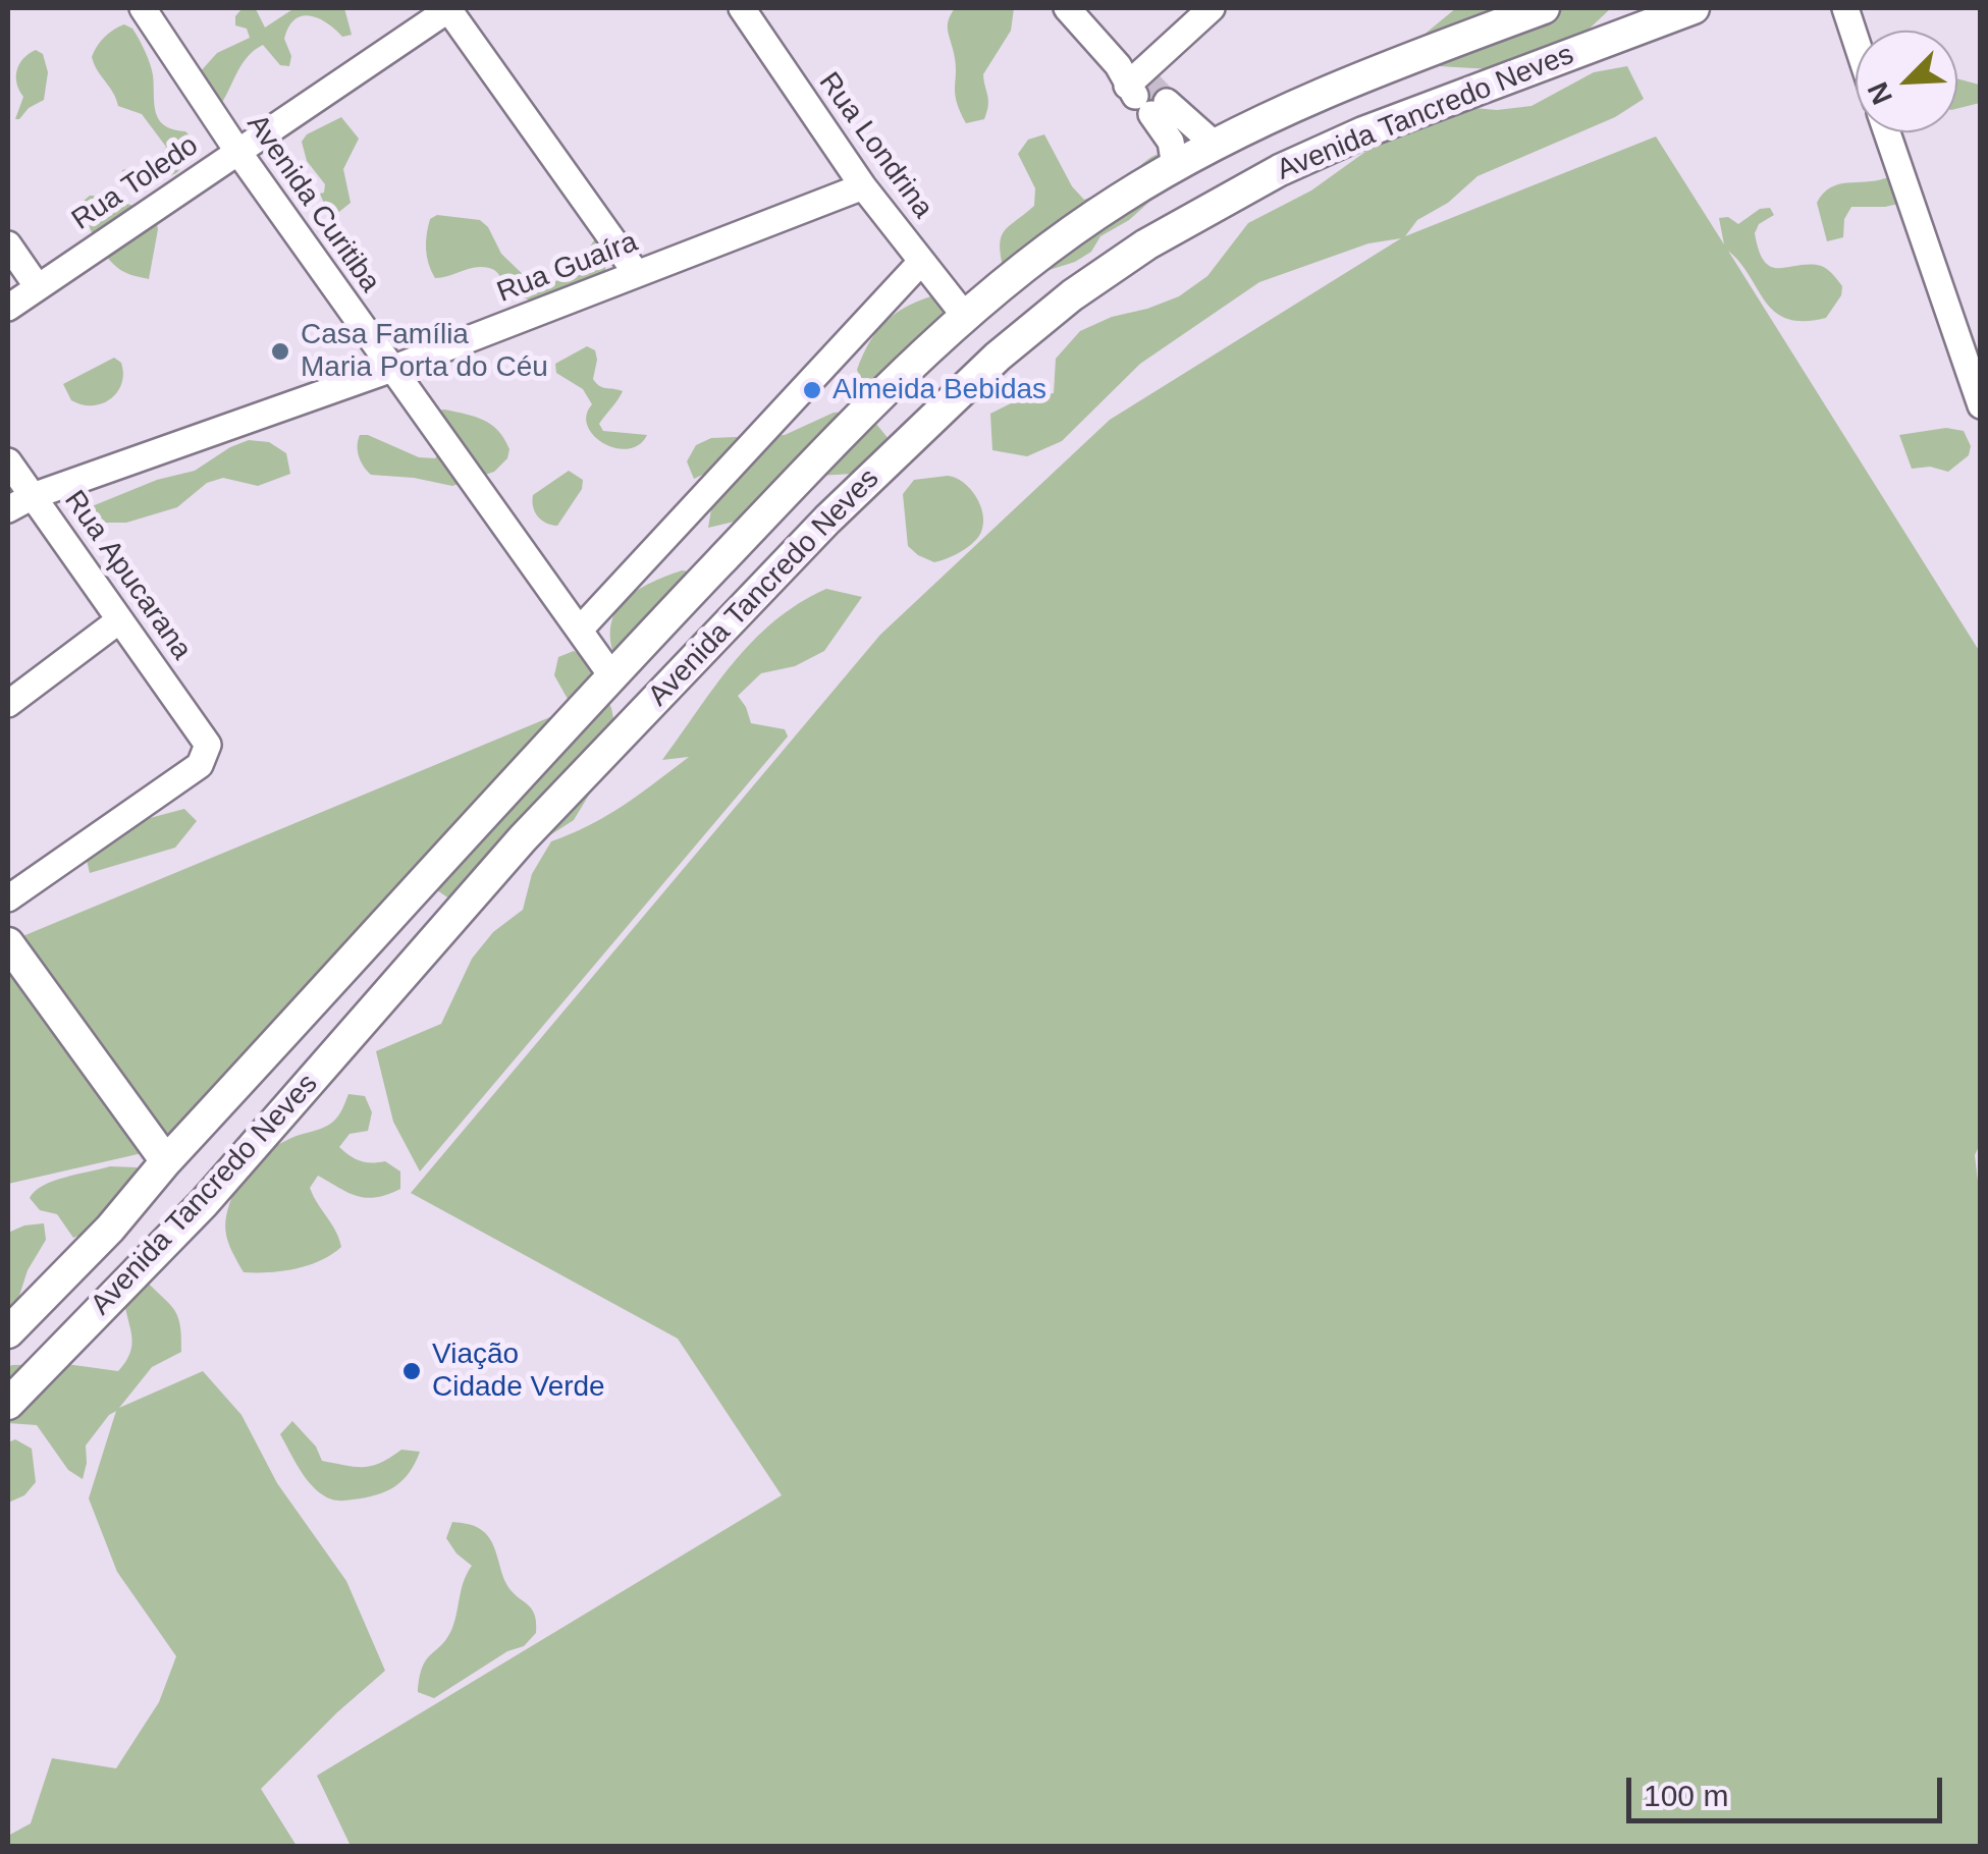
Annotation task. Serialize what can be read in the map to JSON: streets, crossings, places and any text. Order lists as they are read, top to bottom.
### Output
{
  "streets": {
    "main road": ["Avenida Tancredo Neves"],
    "street": [
      "Rua Londrina",
      "Rua Toledo",
      "Avenida Curitiba",
      "Rua Guaíra",
      "Rua Apucarana"
    ]
  },
  "crossings": [
    ["Avenida Tancredo Neves", "Rua Londrina"],
    ["Avenida Tancredo Neves", "Avenida Curitiba"],
    ["Rua Londrina", "Rua Guaíra"],
    ["Rua Toledo", "Avenida Curitiba"],
    ["Avenida Curitiba", "Rua Guaíra"],
    ["Rua Guaíra", "Rua Apucarana"]
  ],
  "places": ["Casa Família Maria Porta do Céu", "Almeida Bebidas", "Viação Cidade Verde"],
  "scale_bar": "100 m",
  "north": "bottom left"
}
